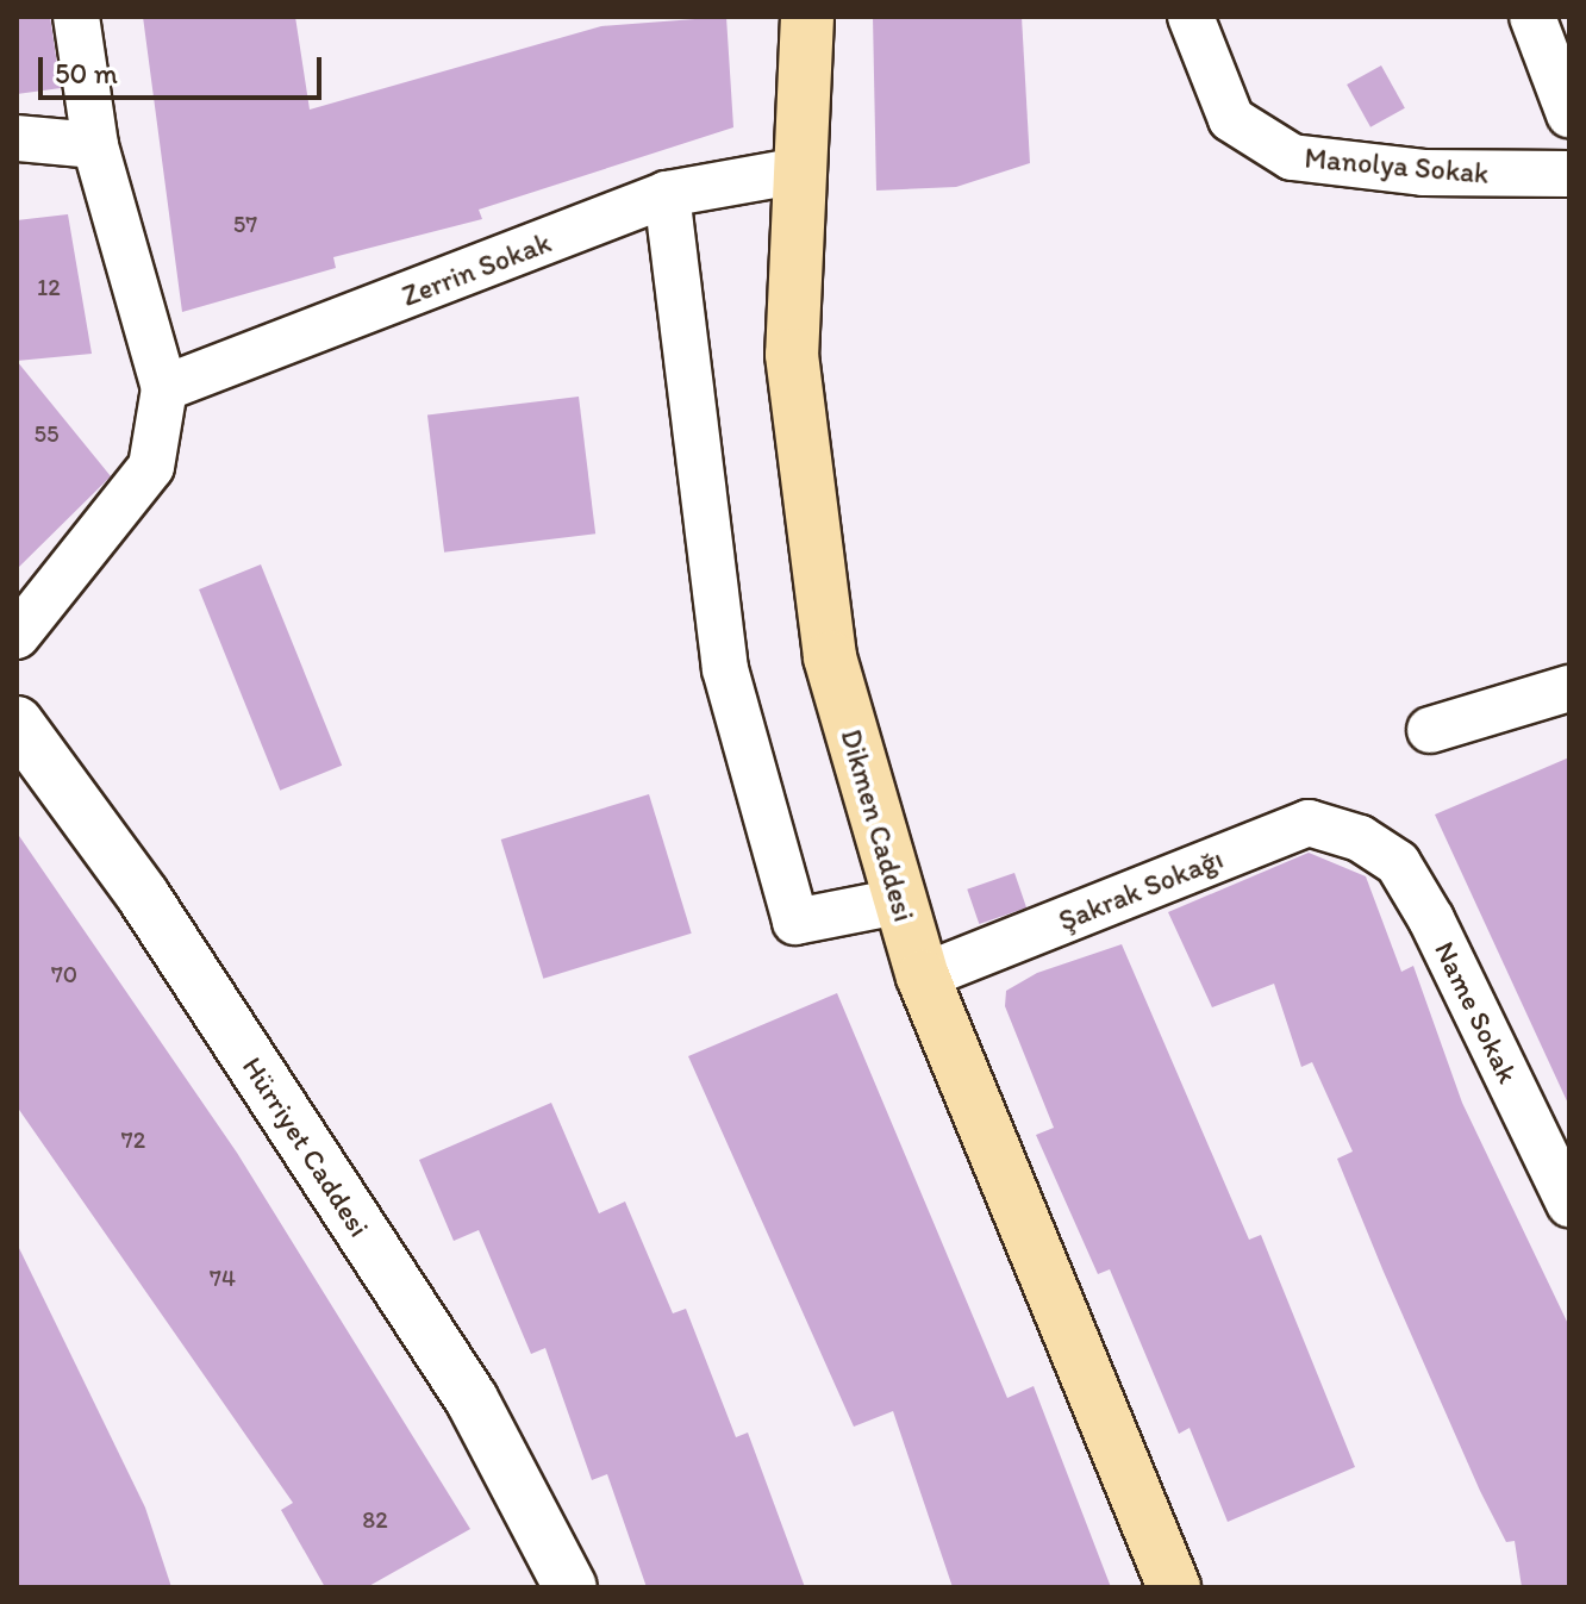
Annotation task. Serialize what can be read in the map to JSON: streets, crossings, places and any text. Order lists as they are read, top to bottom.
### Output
{
  "streets": {
    "main road": ["Dikmen Caddesi"],
    "street": [
      "Manolya Sokak",
      "Zerrin Sokak",
      "Şakrak Sokağı",
      "Name Sokak",
      "Hürriyet Caddesi"
    ]
  },
  "crossings": [
    ["Zerrin Sokak", "Dikmen Caddesi"],
    ["Dikmen Caddesi", "Şakrak Sokağı"],
    ["Şakrak Sokağı", "Name Sokak"]
  ],
  "house_numbers": [
    "57",
    "12",
    "55",
    "70",
    "72",
    "74",
    "82"
  ],
  "scale_bar": "50 m"
}
